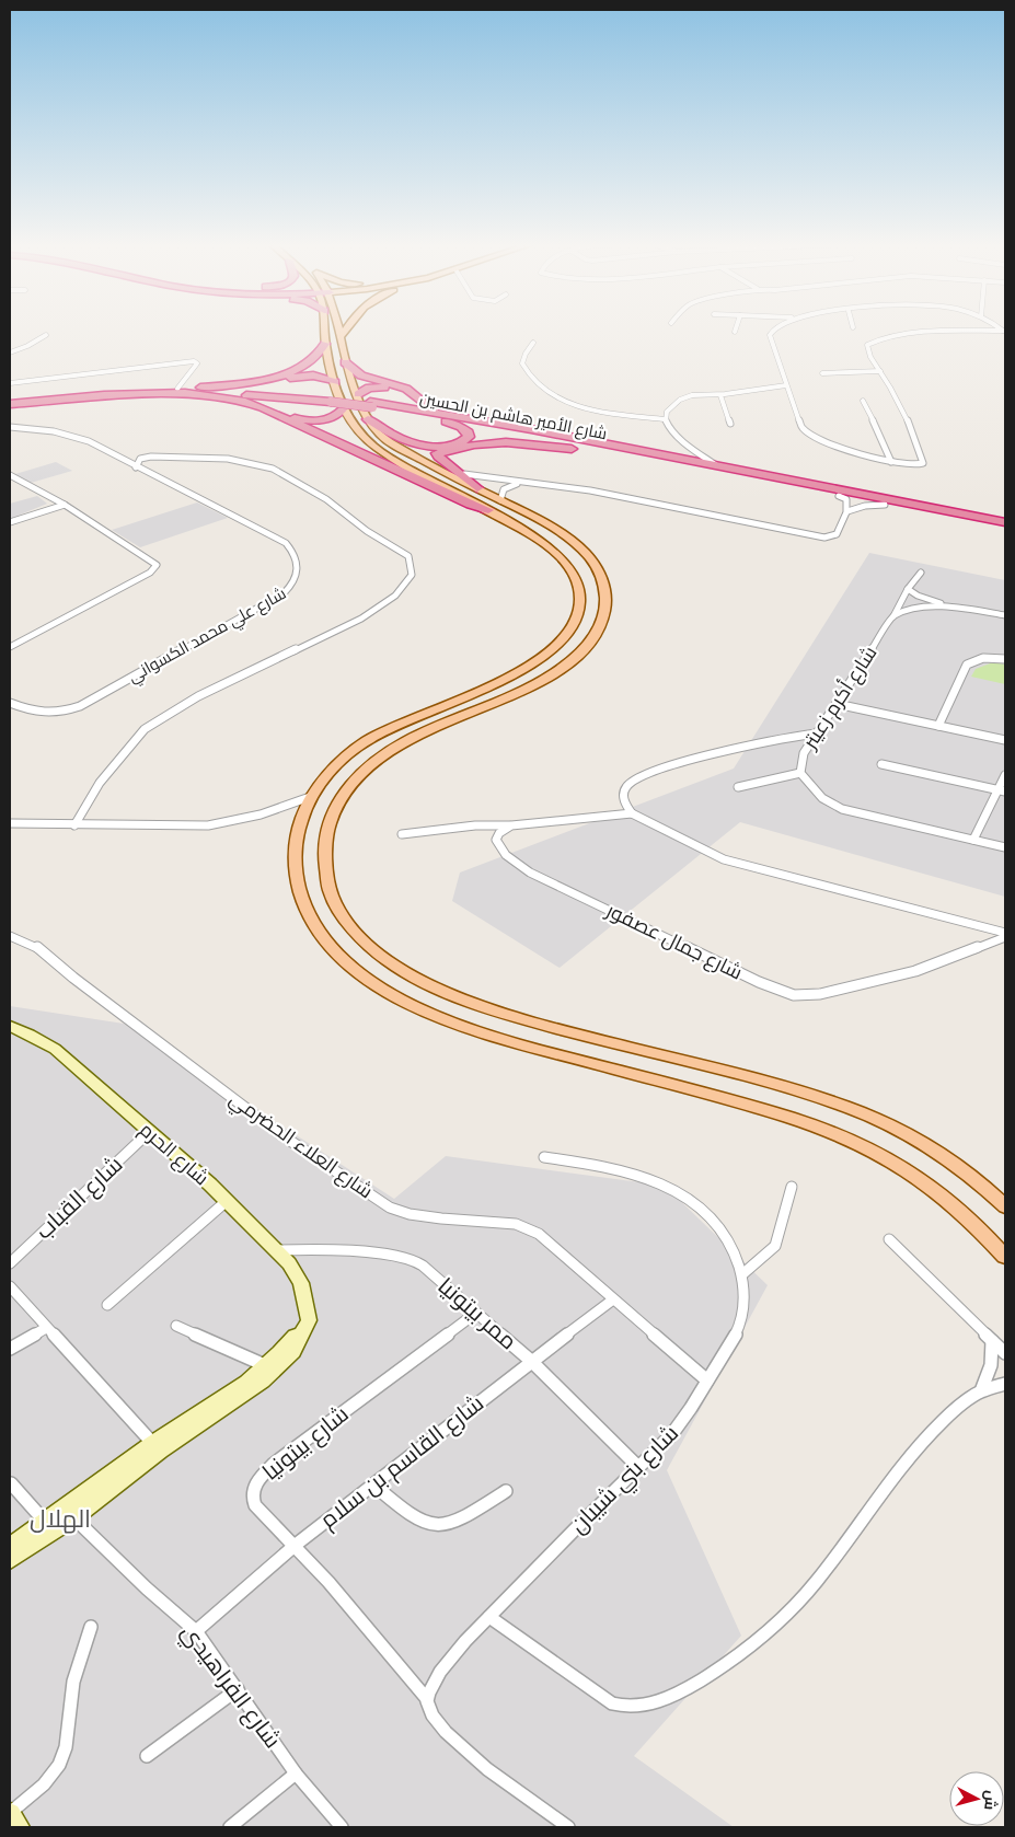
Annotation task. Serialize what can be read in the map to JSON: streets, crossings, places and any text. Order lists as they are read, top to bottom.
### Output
{
  "streets": {
    "highway": ["شارع الأمير هاشم بن الحسين"],
    "street": [
      "شارع علي محمد الكسواني",
      "شارع أكرم زعيتر",
      "شارع جمال عصفور",
      "شارع العلاء الحضرمي",
      "شارع الحرم",
      "شارع القباب",
      "ممر بيتونيا",
      "شارع بيتونيا",
      "شارع القاسم بن سلام",
      "شارع بني شيبان",
      "شارع الفراهيدي"
    ]
  },
  "crossings": [
    ["شارع العلاء الحضرمي", "شارع القاسم بن سلام"],
    ["شارع العلاء الحضرمي", "شارع بني شيبان"],
    ["شارع الحرم", "شارع القباب"],
    ["شارع الحرم", "ممر بيتونيا"],
    ["شارع الحرم", "شارع الفراهيدي"],
    ["ممر بيتونيا", "شارع بيتونيا"],
    ["ممر بيتونيا", "شارع القاسم بن سلام"],
    ["ممر بيتونيا", "شارع بني شيبان"],
    ["شارع بيتونيا", "شارع القاسم بن سلام"],
    ["شارع بيتونيا", "شارع بني شيبان"],
    ["شارع القاسم بن سلام", "شارع الفراهيدي"]
  ],
  "districts": ["الهلال"],
  "north": "right"
}
